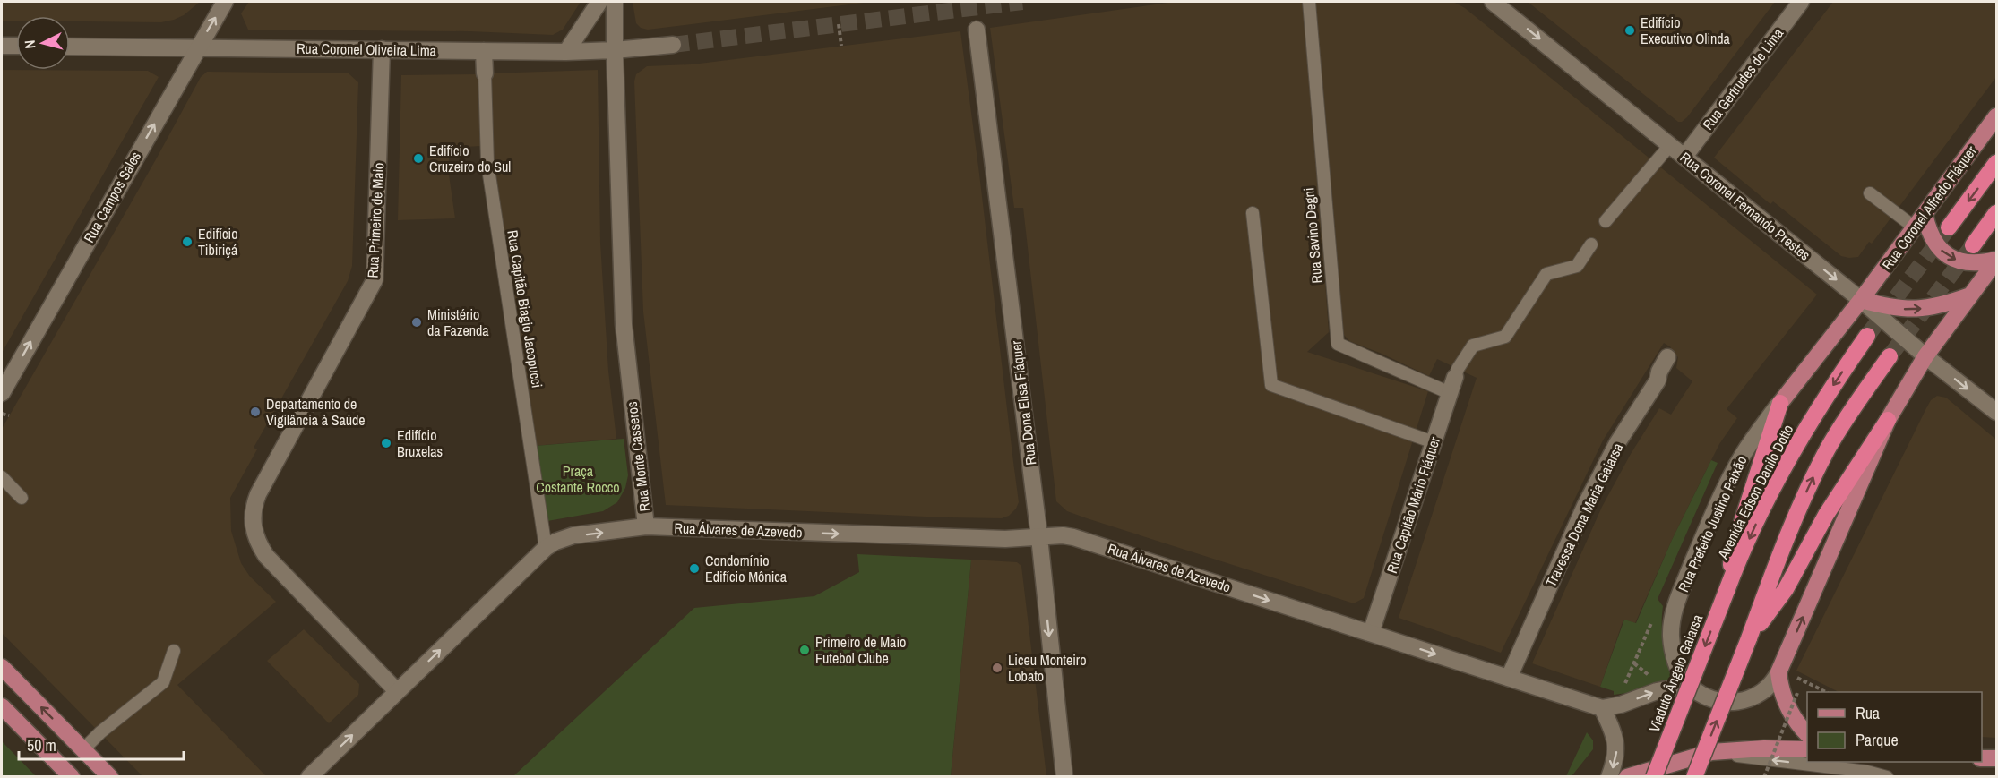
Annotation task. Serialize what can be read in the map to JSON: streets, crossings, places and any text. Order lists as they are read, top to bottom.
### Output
{
  "streets": {
    "highway": ["Avenida Edson Danilo Dotto", "Viaduto Ângelo Gaiarsa"],
    "main road": ["Rua Coronel Alfredo Fláquer", "Rua Prefeito Justino Paixão"],
    "street": [
      "Rua Coronel Oliveira Lima",
      "Rua Gertrudes de Lima",
      "Rua Campos Sales",
      "Rua Coronel Fernando Prestes",
      "Rua Primeiro de Maio",
      "Rua Dona Elisa Fláquer",
      "Rua Monte Casseros",
      "Rua Capitão Mário Fláquer",
      "Travessa Dona Maria Gaiarsa",
      "Rua Álvares de Azevedo"
    ],
    "lane": ["Rua Savino Degni", "Rua Capitão Biagio Jacopucci"]
  },
  "crossings": [
    ["Rua Coronel Oliveira Lima", "Rua Campos Sales"],
    ["Rua Coronel Oliveira Lima", "Rua Primeiro de Maio"],
    ["Rua Coronel Oliveira Lima", "Rua Monte Casseros"],
    ["Rua Gertrudes de Lima", "Rua Coronel Fernando Prestes"],
    ["Rua Coronel Fernando Prestes", "Rua Coronel Alfredo Fláquer"],
    ["Rua Coronel Fernando Prestes", "Rua Prefeito Justino Paixão"],
    ["Rua Coronel Alfredo Fláquer", "Rua Prefeito Justino Paixão"],
    ["Rua Primeiro de Maio", "Rua Monte Casseros"],
    ["Rua Savino Degni", "Rua Capitão Mário Fláquer"],
    ["Rua Capitão Biagio Jacopucci", "Rua Monte Casseros"],
    ["Rua Dona Elisa Fláquer", "Rua Álvares de Azevedo"],
    ["Rua Monte Casseros", "Rua Álvares de Azevedo"],
    ["Avenida Edson Danilo Dotto", "Viaduto Ângelo Gaiarsa"],
    ["Rua Capitão Mário Fláquer", "Rua Álvares de Azevedo"],
    ["Travessa Dona Maria Gaiarsa", "Rua Álvares de Azevedo"]
  ],
  "one_way": [
    "Rua Campos Sales",
    "Rua Coronel Fernando Prestes",
    "Rua Monte Casseros",
    "Rua Álvares de Azevedo"
  ],
  "parks": ["Praça Costante Rocco"],
  "places": [
    "Edifício Executivo Olinda",
    "Edifício Cruzeiro do Sul",
    "Edifício Tibiriçá",
    "Ministério da Fazenda",
    "Departamento de Vigilância à Saúde",
    "Edifício Bruxelas",
    "Condomínio Edifício Mônica",
    "Primeiro de Maio Futebol Clube",
    "Liceu Monteiro Lobato"
  ],
  "legend": ["Rua", "Parque"],
  "scale_bar": "50 m",
  "north": "left"
}
